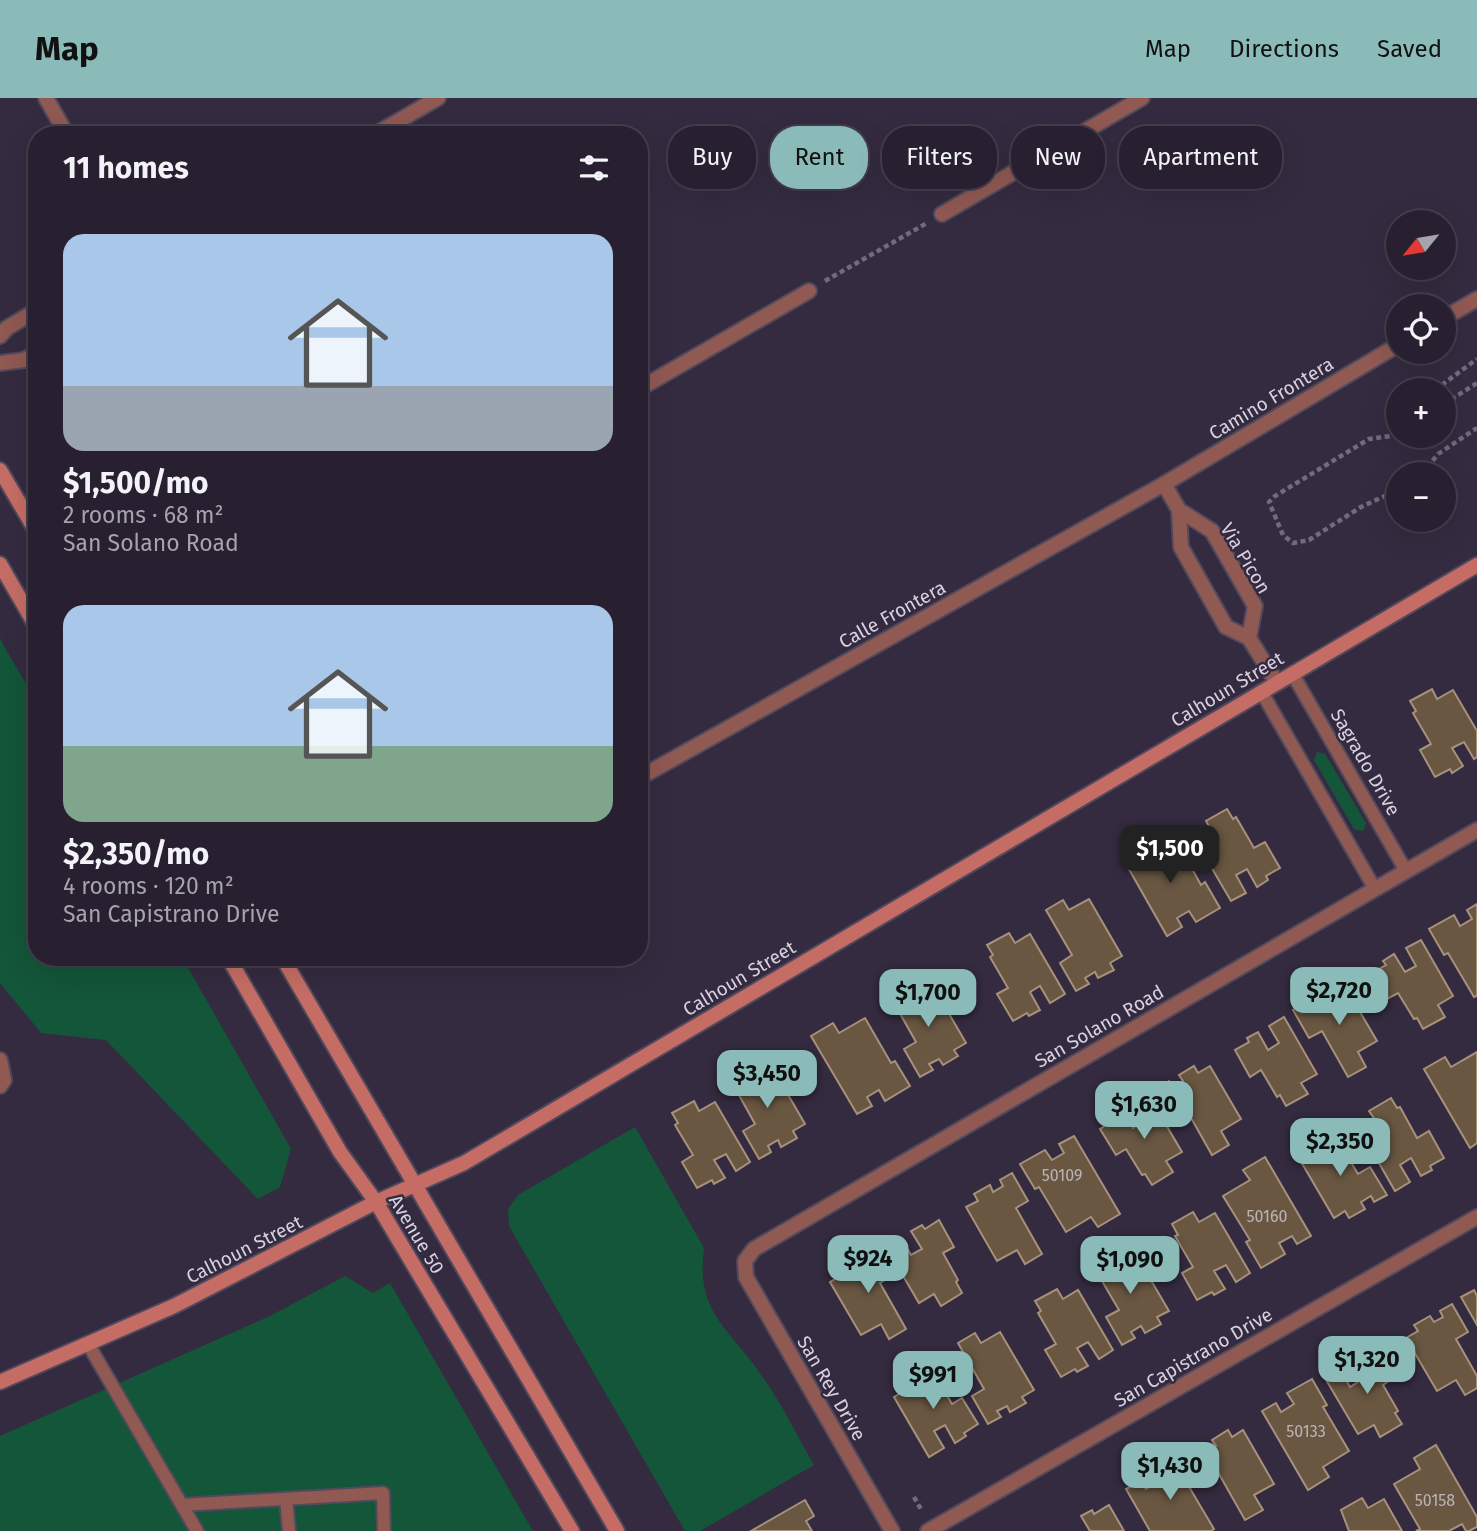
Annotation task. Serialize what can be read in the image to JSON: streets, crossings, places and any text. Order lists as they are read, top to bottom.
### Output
{
  "streets": {
    "street": [
      "Camino Frontera",
      "Via Picon",
      "Calle Frontera",
      "Calhoun Street",
      "San Solano Road",
      "Avenue 50",
      "San Capistrano Drive",
      "San Rey Drive"
    ],
    "lane": ["Sagrado Drive"]
  },
  "crossings": [
    ["Camino Frontera", "Via Picon"],
    ["Camino Frontera", "Calle Frontera"],
    ["Via Picon", "Calle Frontera"],
    ["Calhoun Street", "Sagrado Drive"],
    ["Calhoun Street", "Avenue 50"],
    ["Sagrado Drive", "San Solano Road"],
    ["San Solano Road", "San Rey Drive"]
  ],
  "house_numbers": [
    "50109",
    "50160",
    "50133",
    "50158"
  ],
  "north": "bottom left",
  "page": {
    "header": "Map",
    "nav": ["Map", "Directions", "Saved"],
    "chip": [
      "Buy",
      "Rent",
      "Filters",
      "New",
      "Apartment"
    ],
    "heading": "11 homes",
    "map_buttons": ["+", "−"],
    "list": [
      {
        "name": "$1,500/mo",
        "note": "2 rooms · 68 m² · San Solano Road"
      },
      {
        "name": "$2,350/mo",
        "note": "4 rooms · 120 m² · San Capistrano Drive"
      }
    ],
    "price": [
      "$1,500",
      "$2,720",
      "$1,700",
      "$3,450",
      "$1,630",
      "$2,350",
      "$924",
      "$1,090",
      "$1,320",
      "$991",
      "$1,430"
    ]
  }
}
